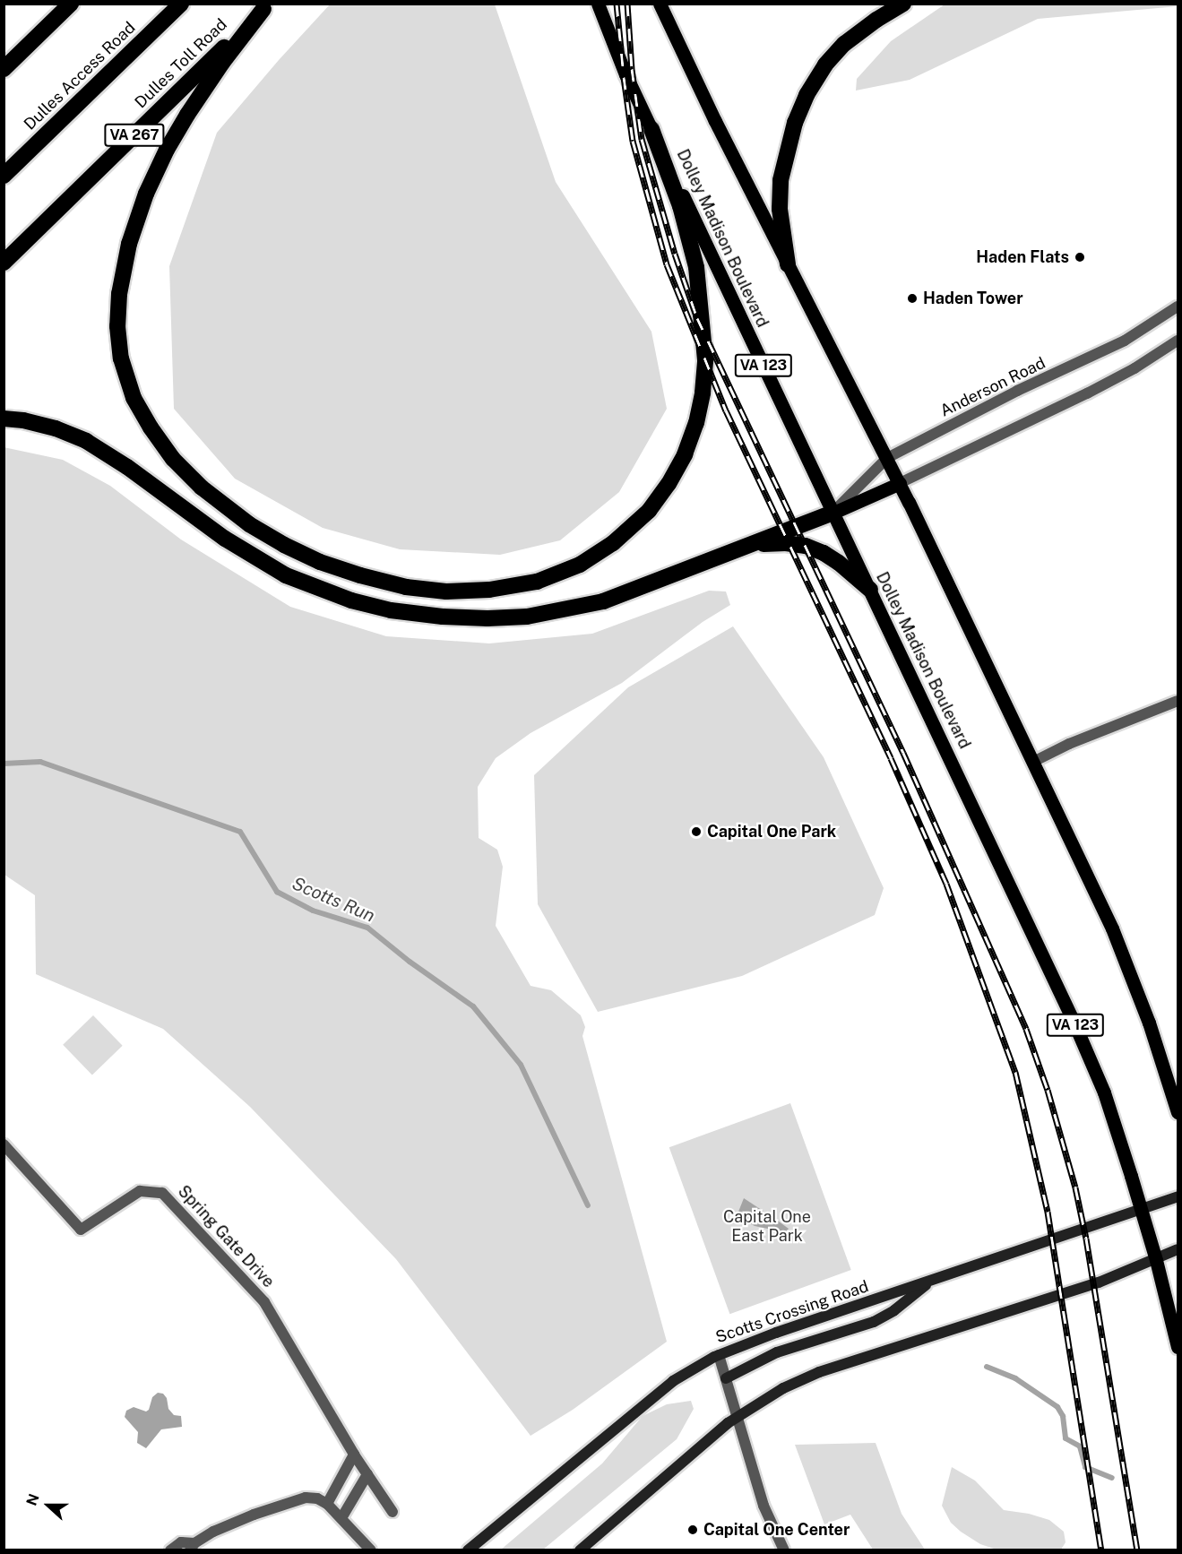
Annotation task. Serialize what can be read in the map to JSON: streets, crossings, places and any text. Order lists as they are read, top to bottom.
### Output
{
  "streets": {
    "highway": ["Dulles Toll Road", "Dulles Access Road", "VA 267"],
    "main road": ["Dolley Madison Boulevard", "VA 123", "Scotts Crossing Road"],
    "street": ["Anderson Road", "Spring Gate Drive"]
  },
  "crossings": [
    ["Dolley Madison Boulevard", "Anderson Road"],
    ["Dolley Madison Boulevard", "Scotts Crossing Road"]
  ],
  "water": ["Scotts Run"],
  "parks": ["Capital One East Park"],
  "places": [
    "Haden Flats",
    "Haden Tower",
    "Capital One Park",
    "Capital One Center"
  ],
  "north": "left"
}
